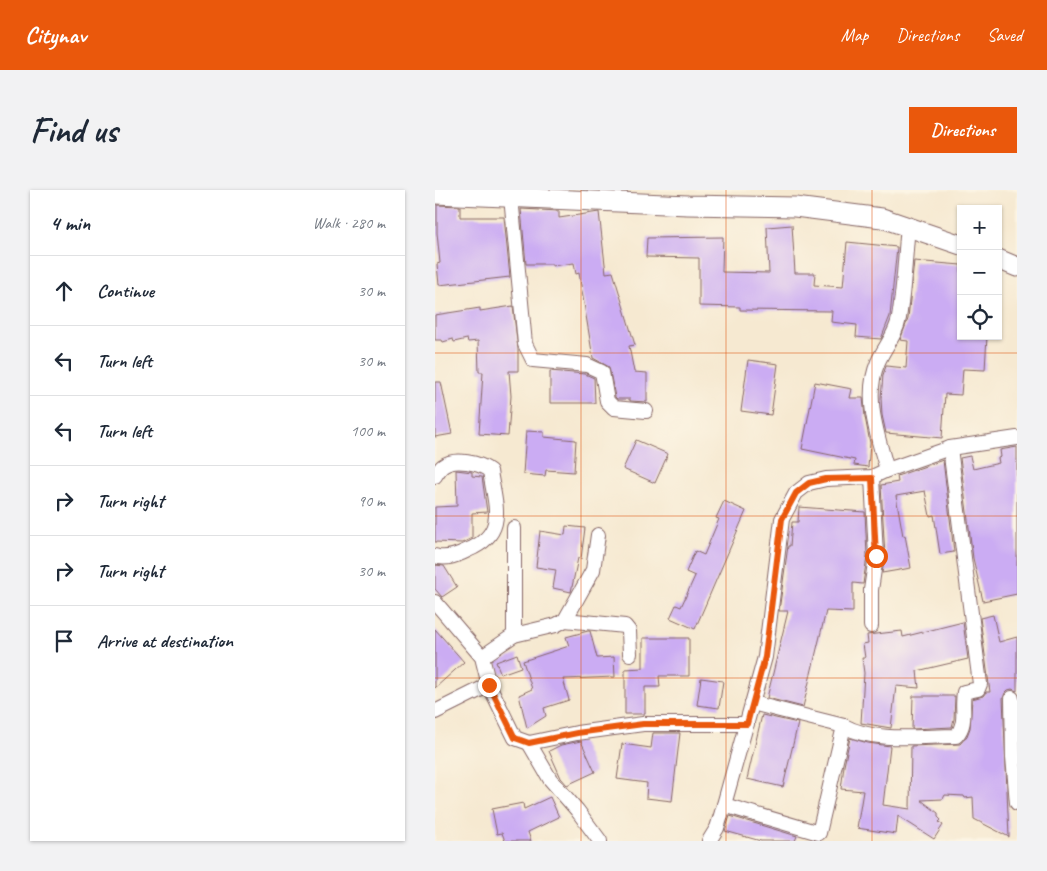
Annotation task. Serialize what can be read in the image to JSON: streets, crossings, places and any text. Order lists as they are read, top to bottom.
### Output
{
  "page": {
    "header": "Citynav",
    "nav": ["Map", "Directions", "Saved"],
    "buttons": "Directions",
    "title": "Find us",
    "heading": ["4 min", "Walk · 280 m"],
    "map_buttons": ["+", "−"],
    "list": [
      ["Continue", "30 m"],
      ["Turn left", "30 m"],
      ["Turn left", "100 m"],
      ["Turn right", "90 m"],
      ["Turn right", "30 m"],
      "Arrive at destination"
    ]
  }
}
